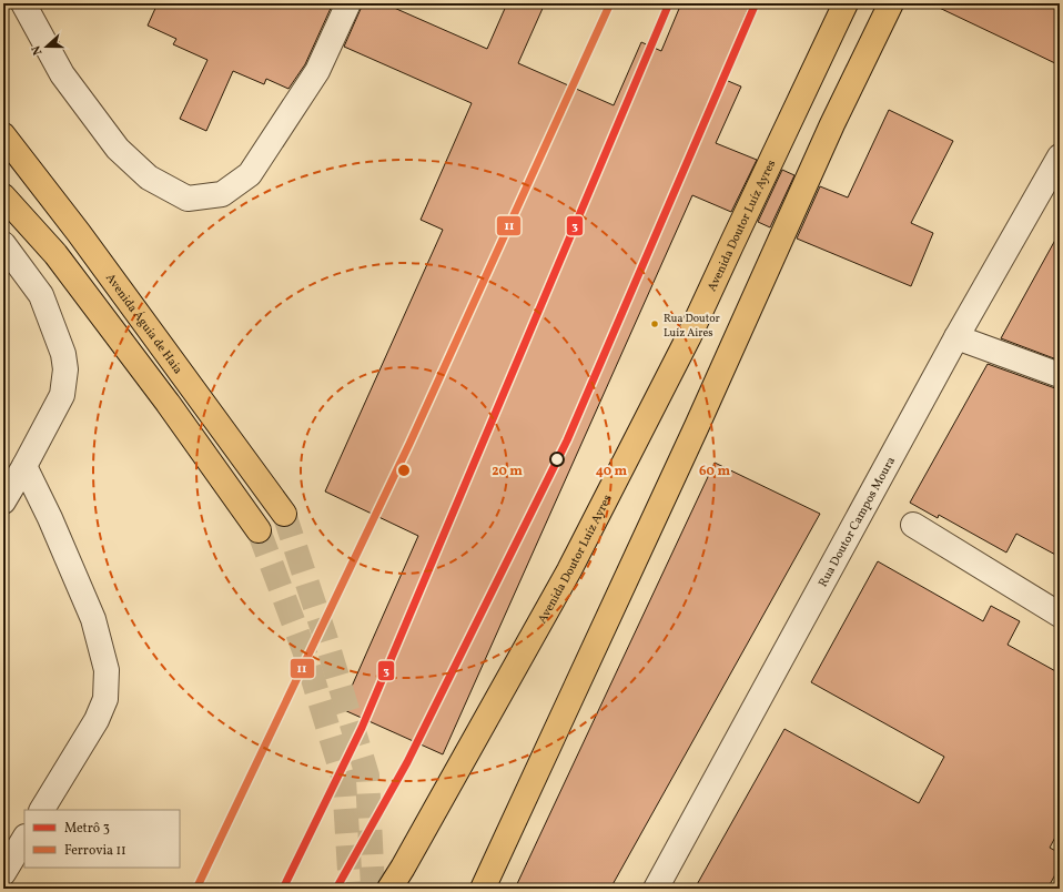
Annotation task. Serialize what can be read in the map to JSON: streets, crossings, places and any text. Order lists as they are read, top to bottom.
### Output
{
  "streets": {
    "main road": ["Avenida Doutor Luíz Ayres", "Avenida Águia de Haia"],
    "street": ["Rua Doutor Campos Moura"]
  },
  "places": ["Rua Doutor Luiz Aires"],
  "lines": ["metro line 3", "rail line 11"],
  "legend": ["Metrô 3", "Ferrovia 11"],
  "north": "left",
  "rings": ["20 m", "40 m", "60 m"]
}
